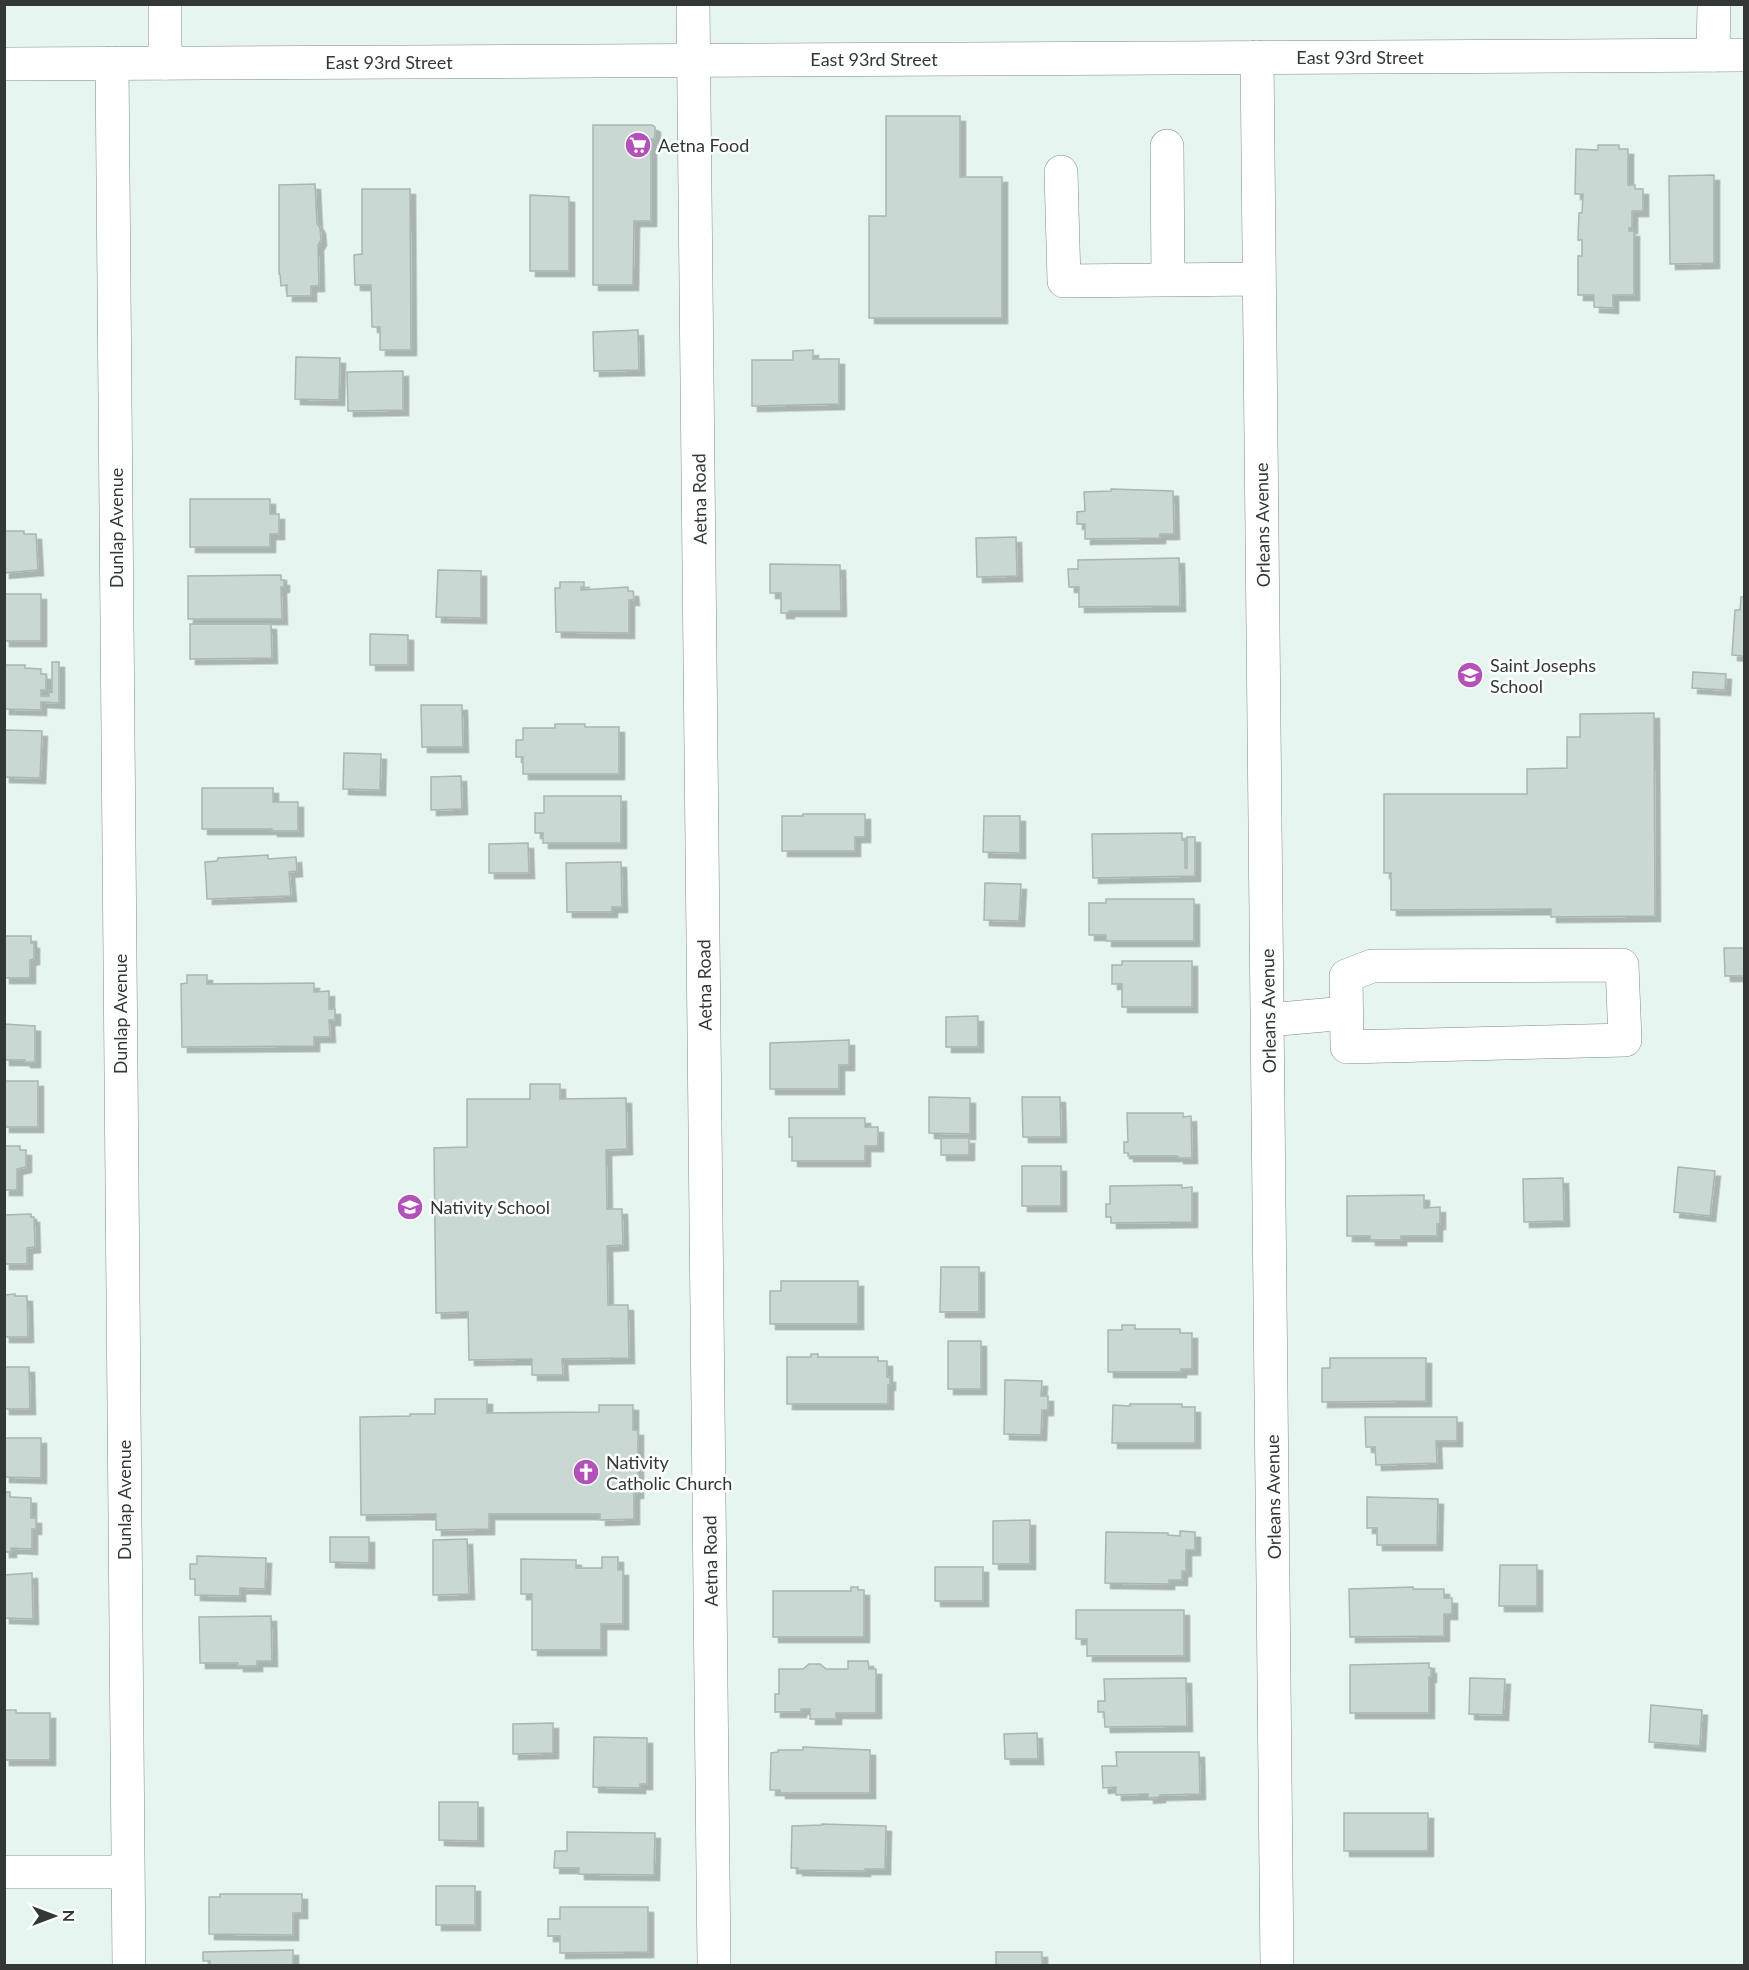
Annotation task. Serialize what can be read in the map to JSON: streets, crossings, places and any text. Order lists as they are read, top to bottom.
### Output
{
  "streets": {
    "street": [
      "East 93rd Street",
      "Aetna Road",
      "Orleans Avenue",
      "Dunlap Avenue"
    ]
  },
  "crossings": [
    ["East 93rd Street", "Aetna Road"],
    ["East 93rd Street", "Orleans Avenue"],
    ["East 93rd Street", "Dunlap Avenue"]
  ],
  "places": {
    "supermarket": ["Aetna Food"],
    "school or university": ["Saint Josephs School", "Nativity School"],
    "church": ["Nativity Catholic Church"]
  },
  "north": "right"
}
